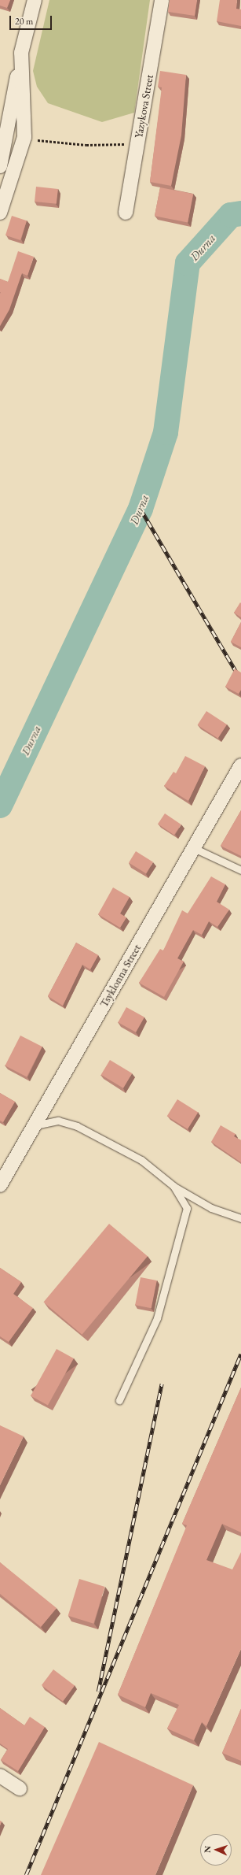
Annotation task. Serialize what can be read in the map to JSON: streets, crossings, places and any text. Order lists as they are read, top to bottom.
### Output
{
  "streets": {
    "street": ["Yazykova Street", "Tsyklonna Street"]
  },
  "water": ["Durna"],
  "scale_bar": "20 m",
  "north": "left"
}
